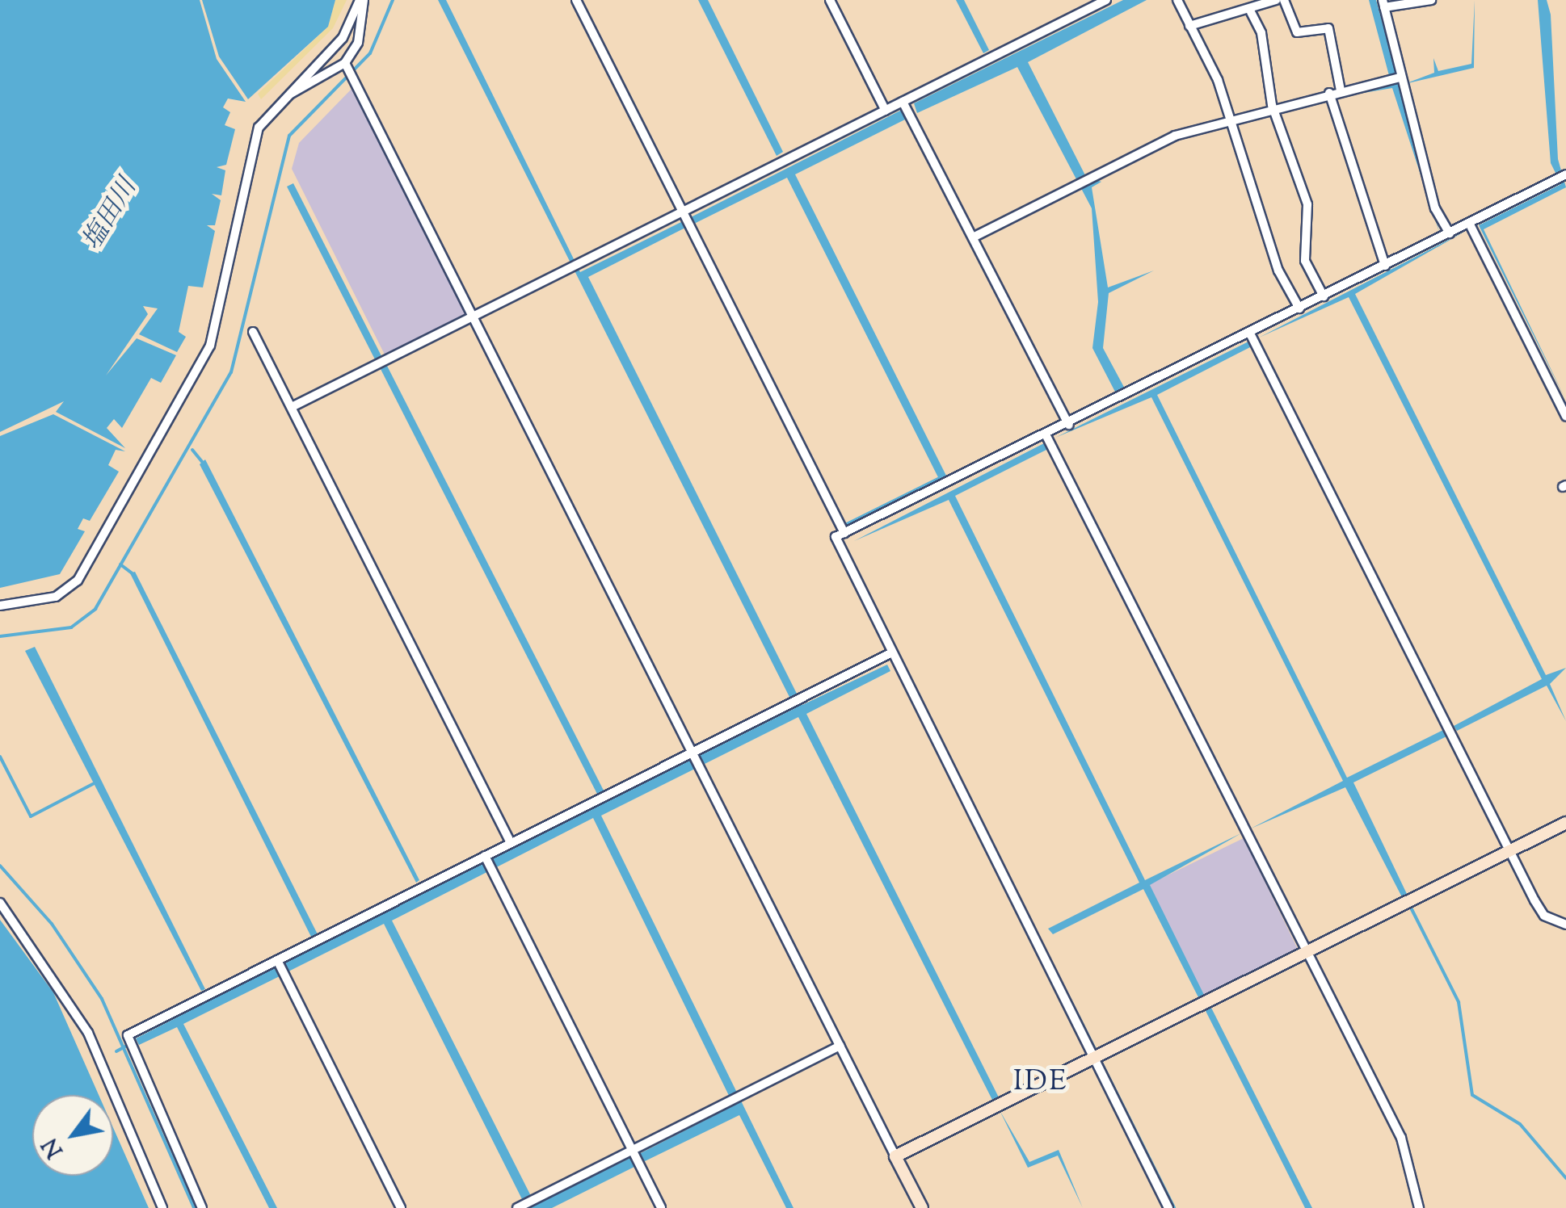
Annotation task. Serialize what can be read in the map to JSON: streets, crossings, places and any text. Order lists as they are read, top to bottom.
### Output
{
  "districts": ["IDE"],
  "water": ["塩田川"],
  "north": "bottom left"
}
